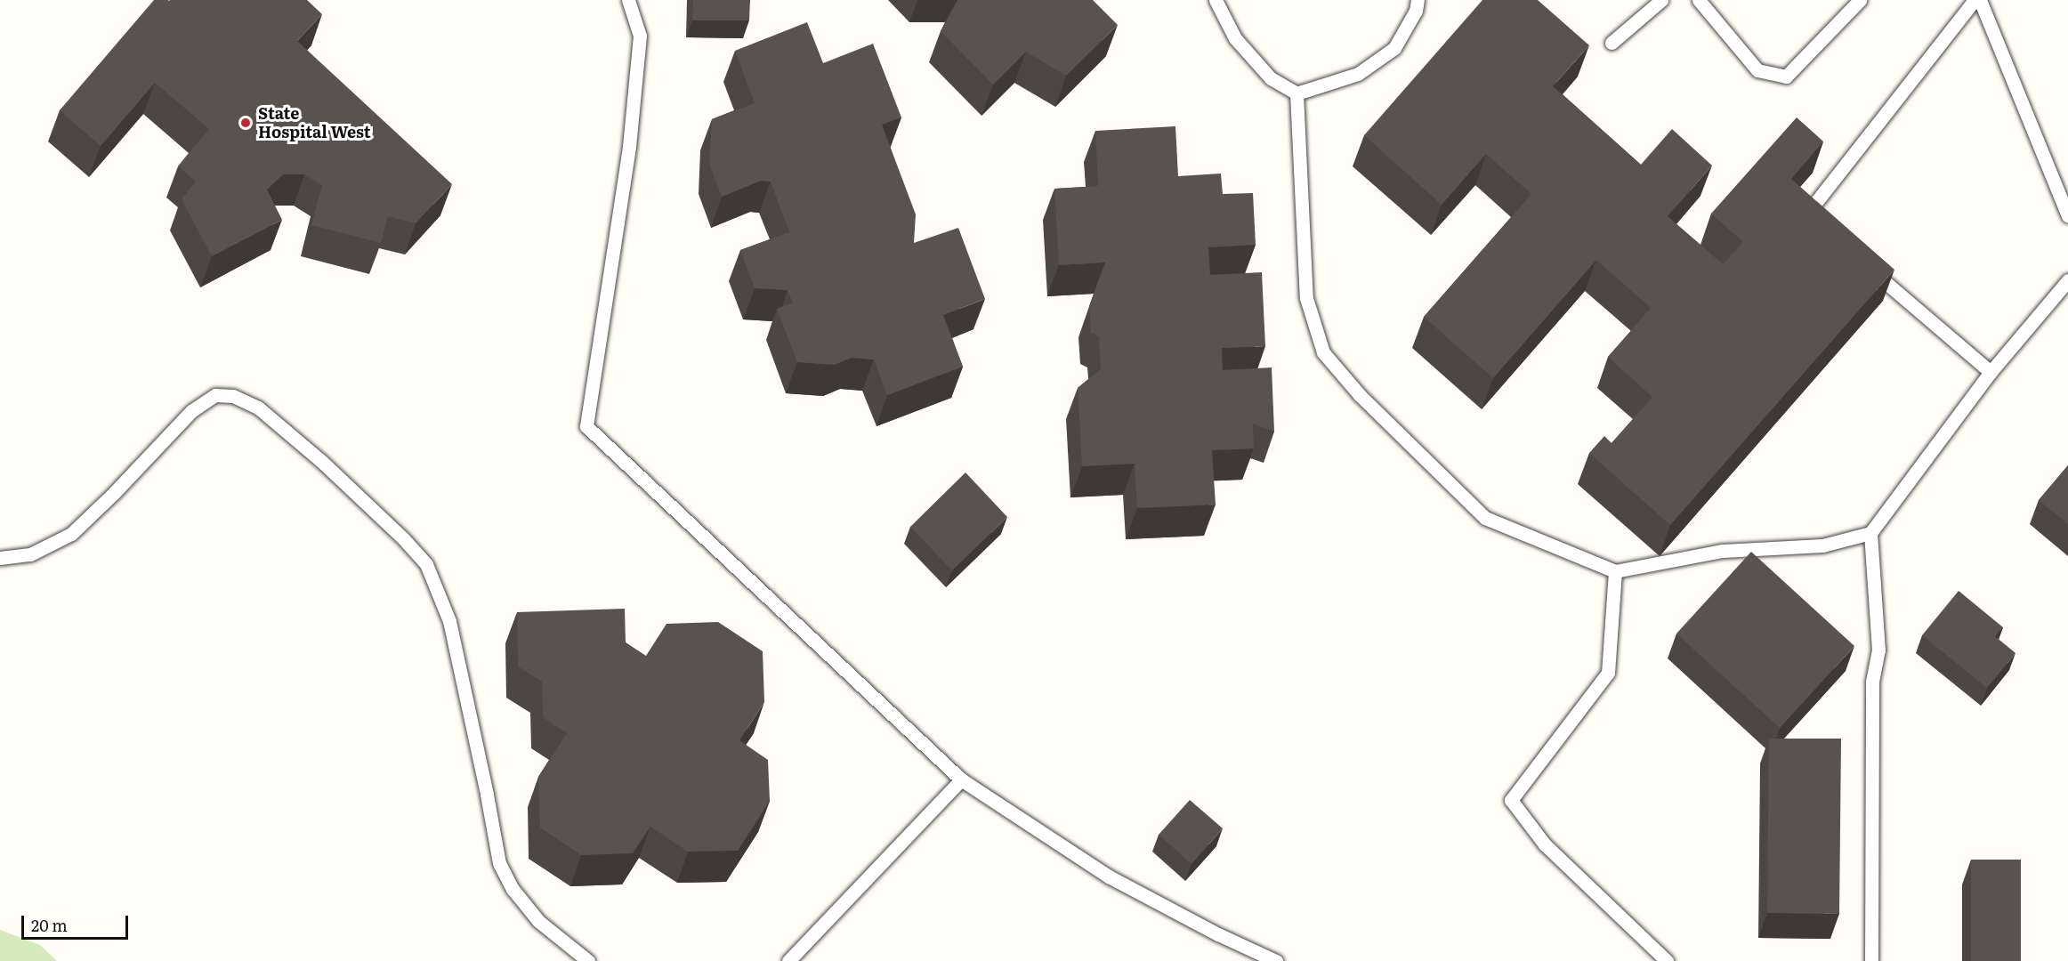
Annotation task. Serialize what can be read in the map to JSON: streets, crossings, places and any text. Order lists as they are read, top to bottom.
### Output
{
  "places": ["State Hospital West"],
  "scale_bar": "20 m"
}
